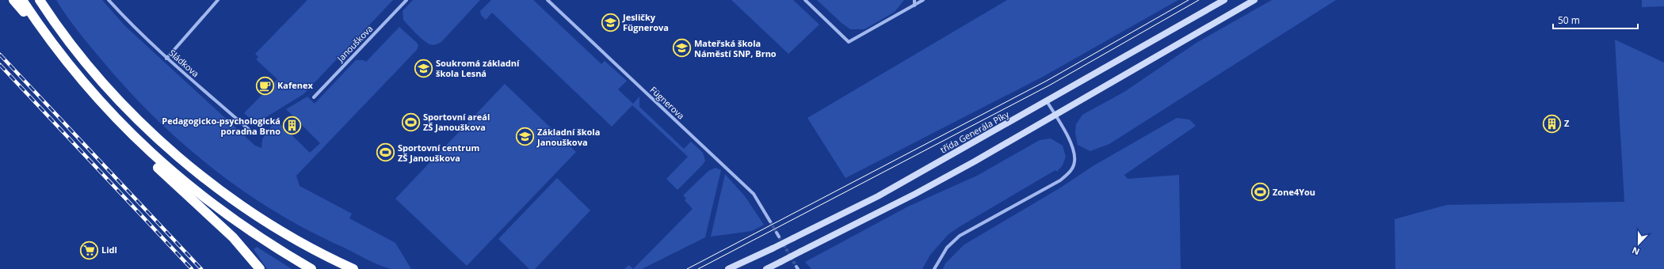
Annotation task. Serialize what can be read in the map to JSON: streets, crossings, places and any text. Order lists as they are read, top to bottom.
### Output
{
  "streets": {
    "main road": ["třída Generála Píky"],
    "street": ["Janouškova", "Sládkova", "Fügnerova"]
  },
  "places": {
    "school or university": [
      "Jesličky Fügnerova",
      "Mateřská škola Náměstí SNP, Brno",
      "Soukromá základní škola Lesná",
      "Základní škola Janouškova"
    ],
    "cafe": ["Kafenex"],
    "sports": ["Sportovní areál ZŠ Janouškova", "Sportovní centrum ZŠ Janouškova", "Zone4You"],
    "building": ["Z", "Pedagogicko-psychologická poradna Brno"],
    "supermarket": ["Lidl"]
  },
  "scale_bar": "50 m",
  "north": "bottom"
}
